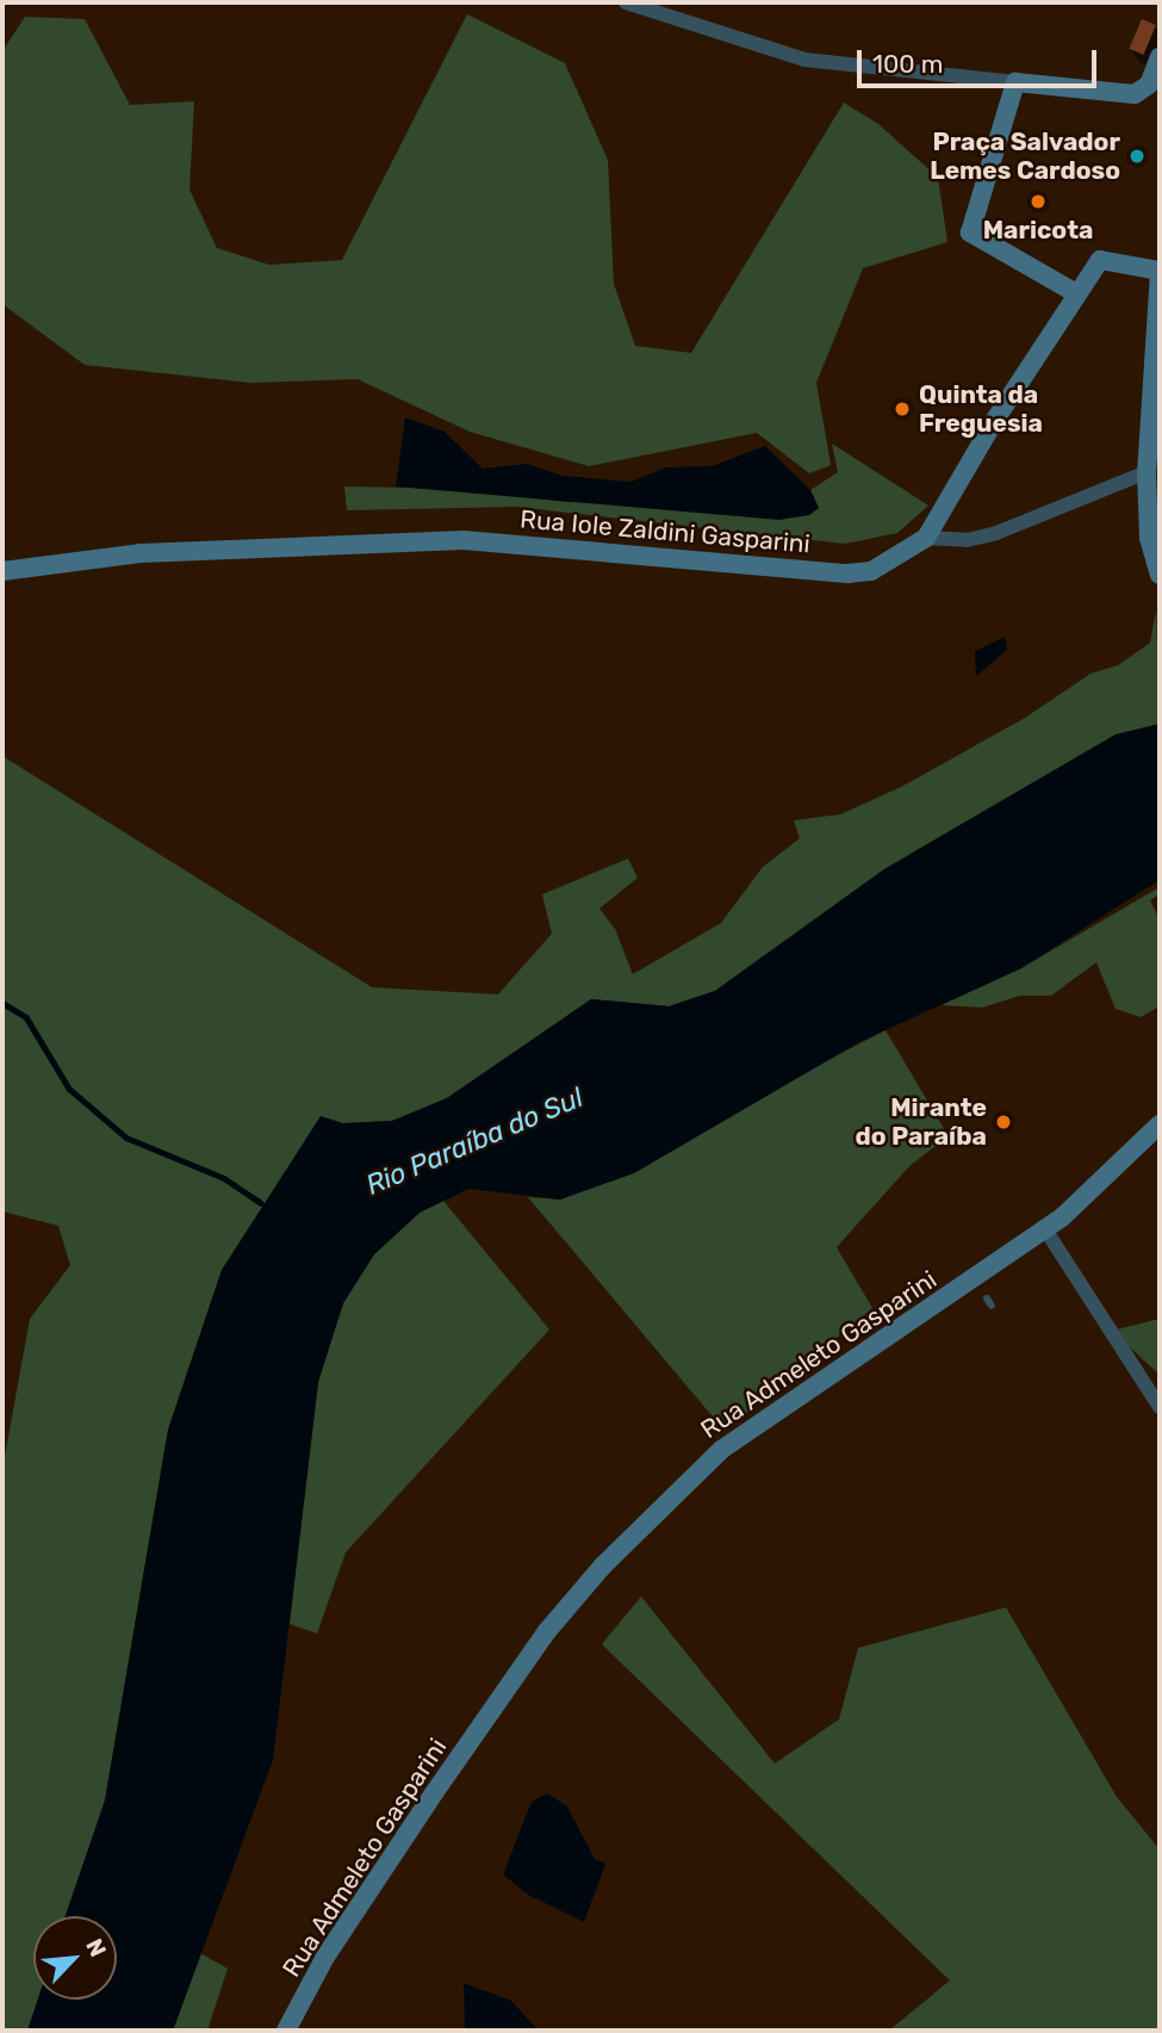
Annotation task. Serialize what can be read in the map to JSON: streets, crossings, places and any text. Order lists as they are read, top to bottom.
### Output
{
  "streets": {
    "main road": ["Rua Iole Zaldini Gasparini", "Rua Admeleto Gasparini"]
  },
  "water": ["Rio Paraíba do Sul"],
  "places": [
    "Praça Salvador Lemes Cardoso",
    "Maricota",
    "Quinta da Freguesia",
    "Mirante do Paraíba"
  ],
  "scale_bar": "100 m",
  "north": "top right"
}
